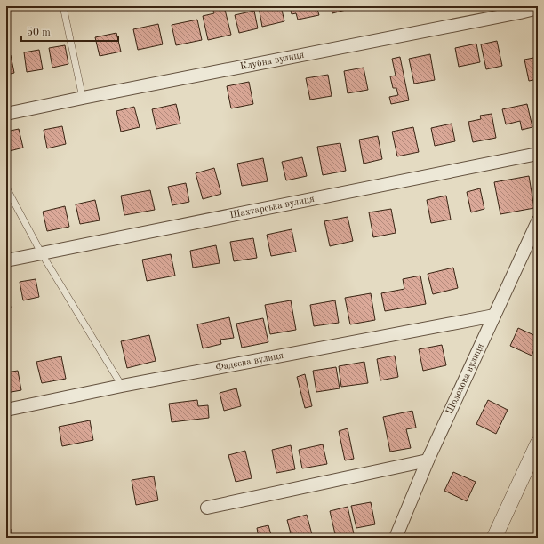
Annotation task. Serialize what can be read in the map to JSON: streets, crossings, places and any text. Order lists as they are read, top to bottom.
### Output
{
  "streets": {
    "street": [
      "Клубна вулиця",
      "Шахтарська вулиця",
      "Фадєєва вулиця",
      "Шолохова вулиця"
    ]
  },
  "crossings": [
    ["Фадєєва вулиця", "Шолохова вулиця"]
  ],
  "scale_bar": "50 m"
}
